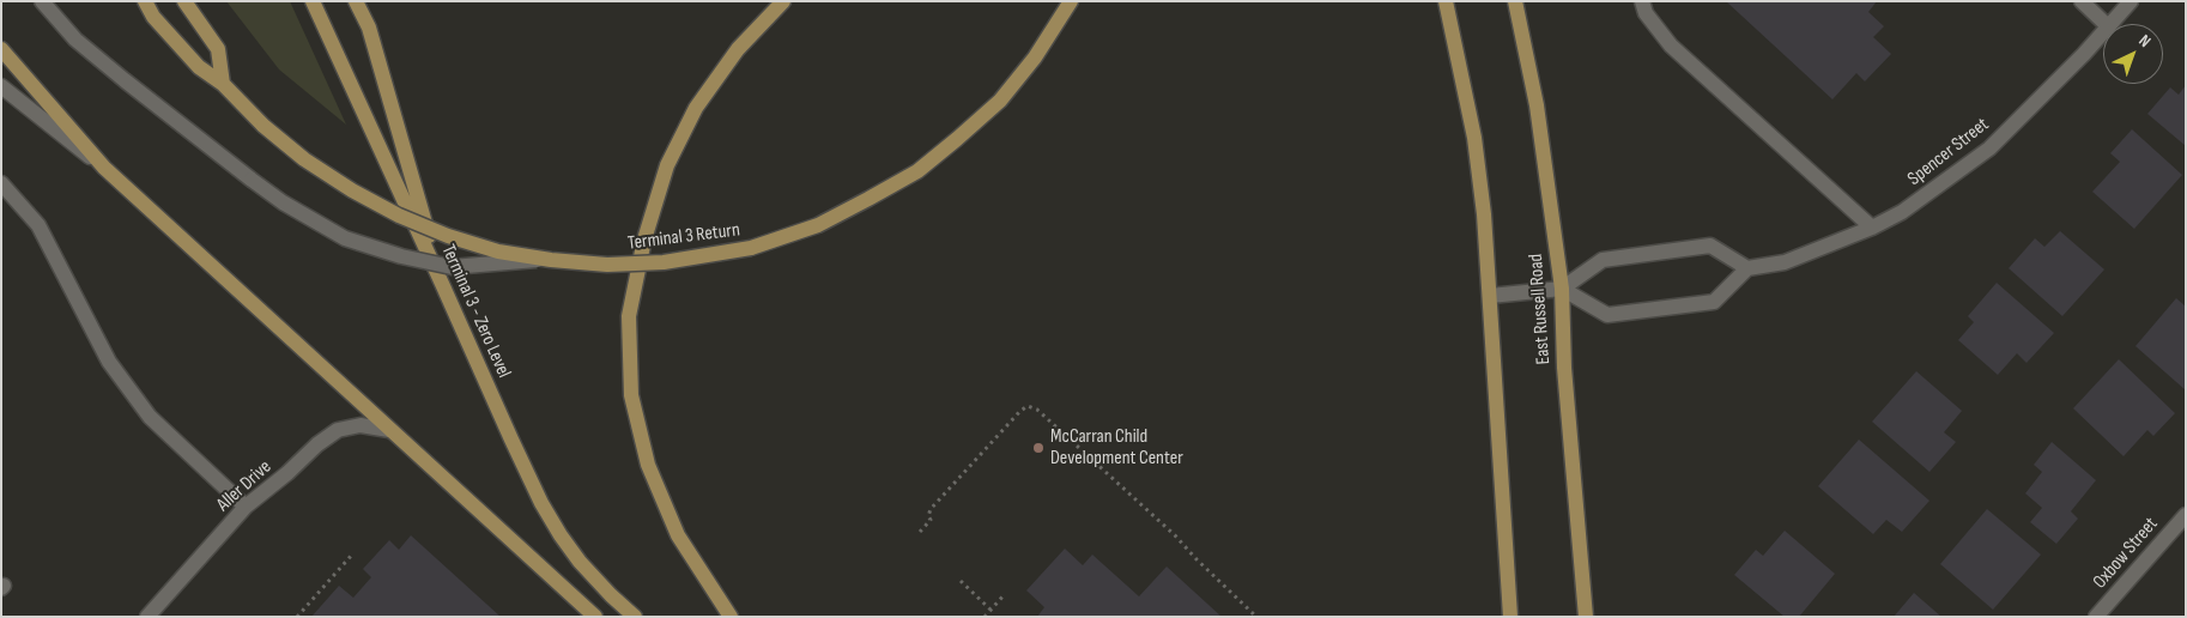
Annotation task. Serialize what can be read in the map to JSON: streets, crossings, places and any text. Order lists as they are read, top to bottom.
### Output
{
  "streets": {
    "main road": ["Terminal 3 Return", "East Russell Road", "Terminal 3 - Zero Level"],
    "street": ["Spencer Street", "Aller Drive", "Oxbow Street"]
  },
  "places": ["McCarran Child Development Center"],
  "north": "top right"
}
